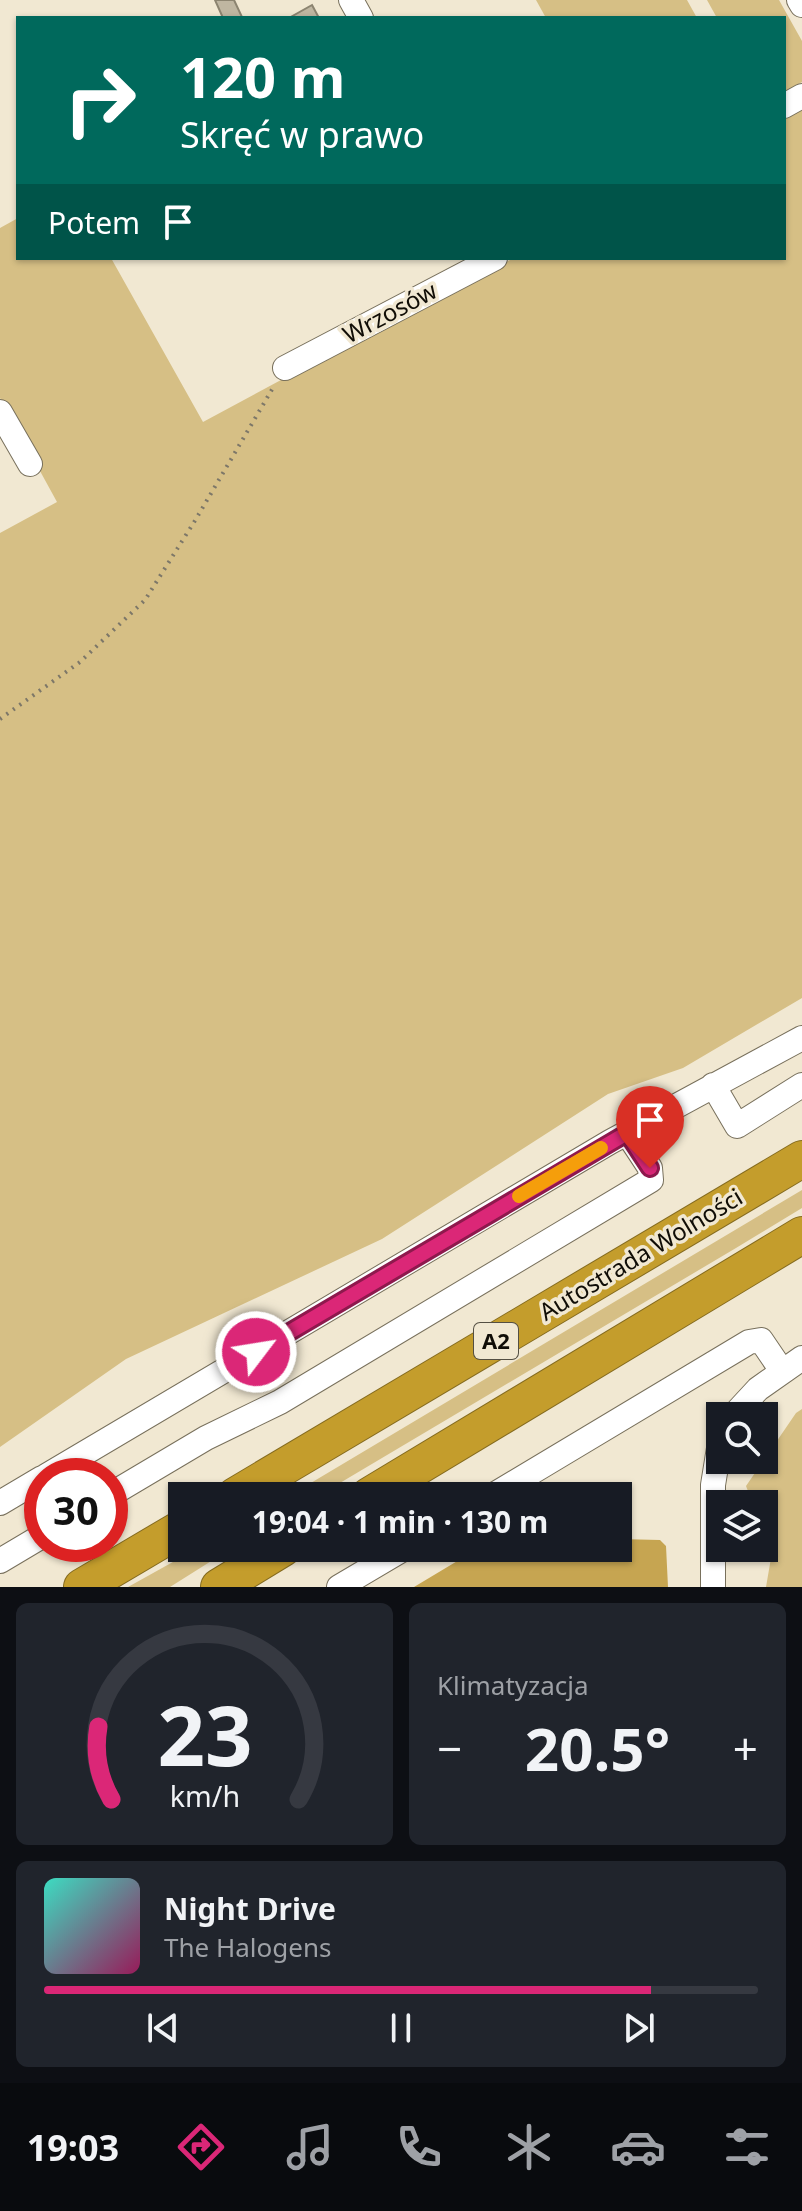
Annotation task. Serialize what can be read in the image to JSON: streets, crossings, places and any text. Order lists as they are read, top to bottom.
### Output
{
  "streets": {
    "highway": ["Autostrada Wolności", "A2"],
    "street": ["Wrzosów"]
  },
  "page": {
    "turn": ["120 m", "Skręć w prawo"],
    "then": "Potem",
    "limit": "30",
    "trip": "19:04 · 1 min · 130 m",
    "tile": "Klimatyzacja",
    "heat": ["−", "20.5°", "+"],
    "song": ["Night Drive", "The Halogens"],
    "tabs": "19:03",
    "gauge": ["23", "km/h"]
  }
}
